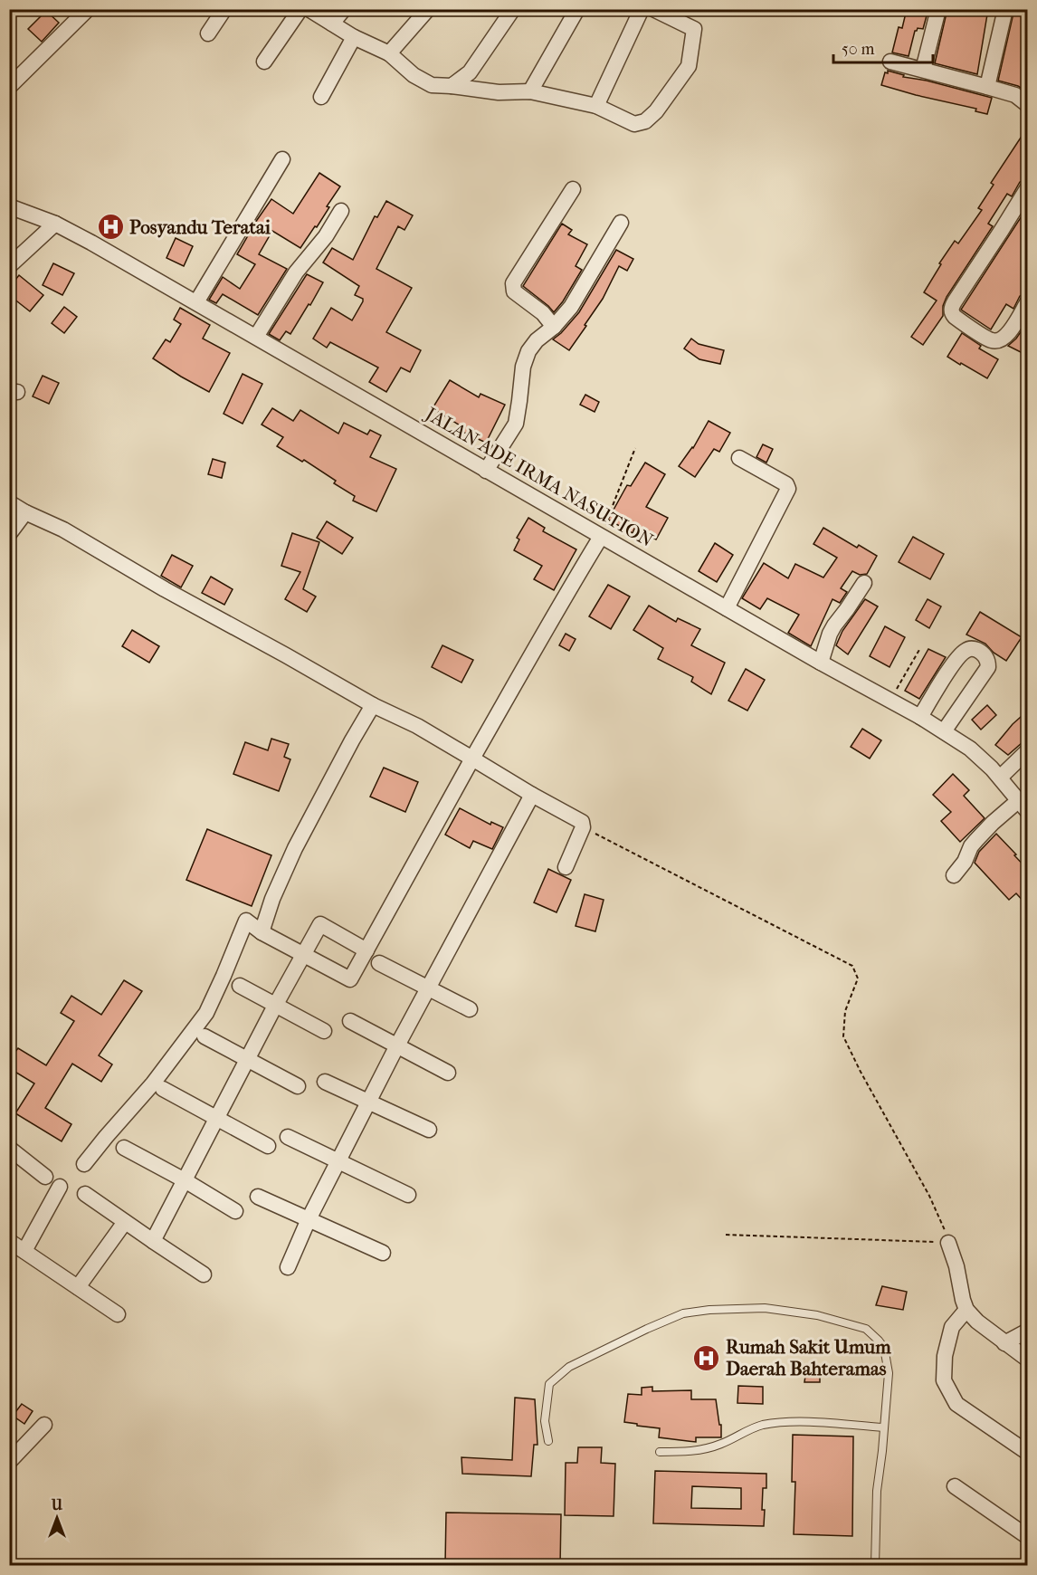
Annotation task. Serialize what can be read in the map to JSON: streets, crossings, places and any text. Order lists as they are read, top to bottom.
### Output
{
  "streets": {
    "street": ["JALAN ADE IRMA NASUTION"]
  },
  "places": {
    "hospital": ["Posyandu Teratai", "Rumah Sakit Umum Daerah Bahteramas"]
  },
  "scale_bar": "50 m",
  "north": "top"
}
